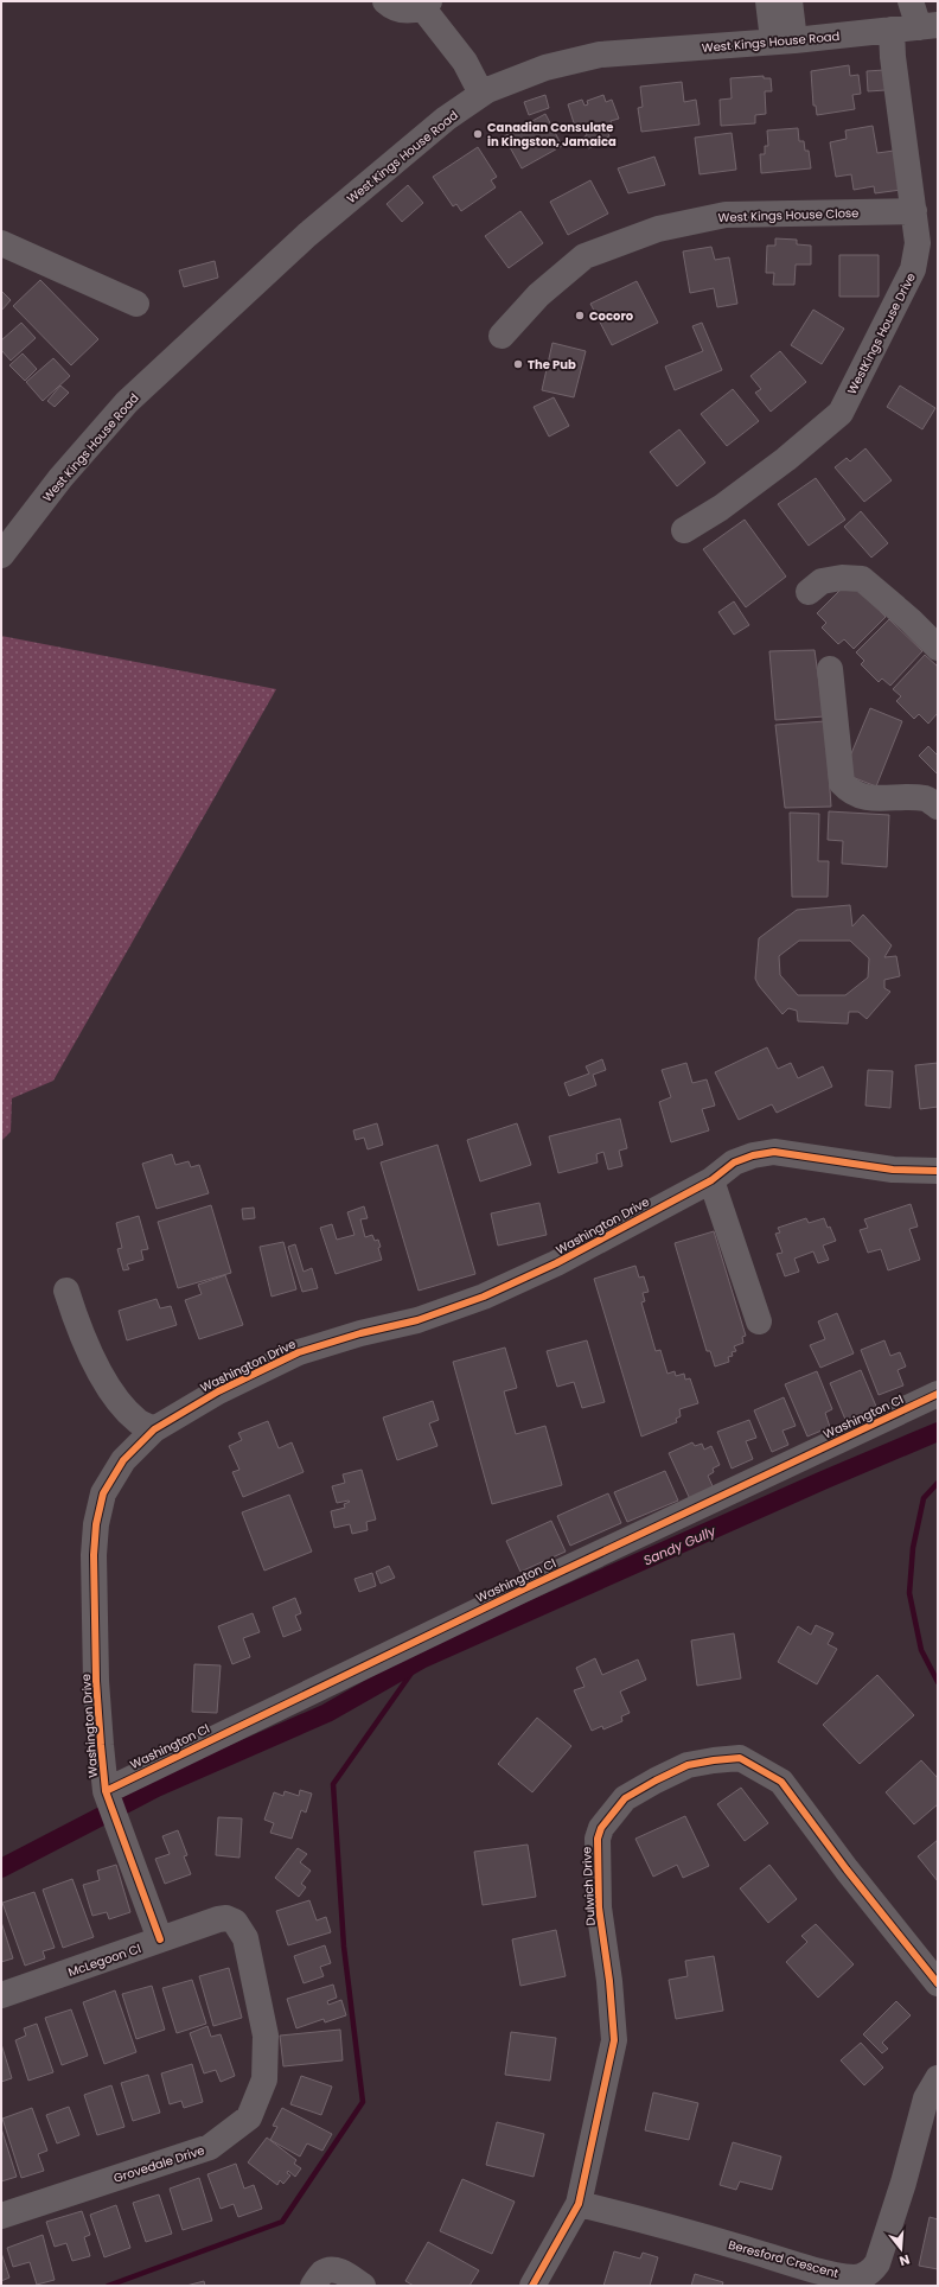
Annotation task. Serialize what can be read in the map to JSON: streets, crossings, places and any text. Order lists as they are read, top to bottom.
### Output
{
  "streets": {
    "street": [
      "West Kings House Road",
      "West Kings House Close",
      "WestKings House Drive",
      "Washington Drive",
      "Washington Cl",
      "Dulwich Drive",
      "McLegoon Cl",
      "Grovedale Drive",
      "Beresford Crescent"
    ]
  },
  "crossings": [
    ["West Kings House Road", "WestKings House Drive"],
    ["West Kings House Close", "WestKings House Drive"],
    ["Washington Drive", "Washington Cl"],
    ["Washington Drive", "McLegoon Cl"],
    ["Dulwich Drive", "Beresford Crescent"],
    ["McLegoon Cl", "Grovedale Drive"]
  ],
  "water": ["Sandy Gully"],
  "places": ["Canadian Consulate in Kingston, Jamaica", "Cocoro", "The Pub"],
  "north": "bottom"
}
